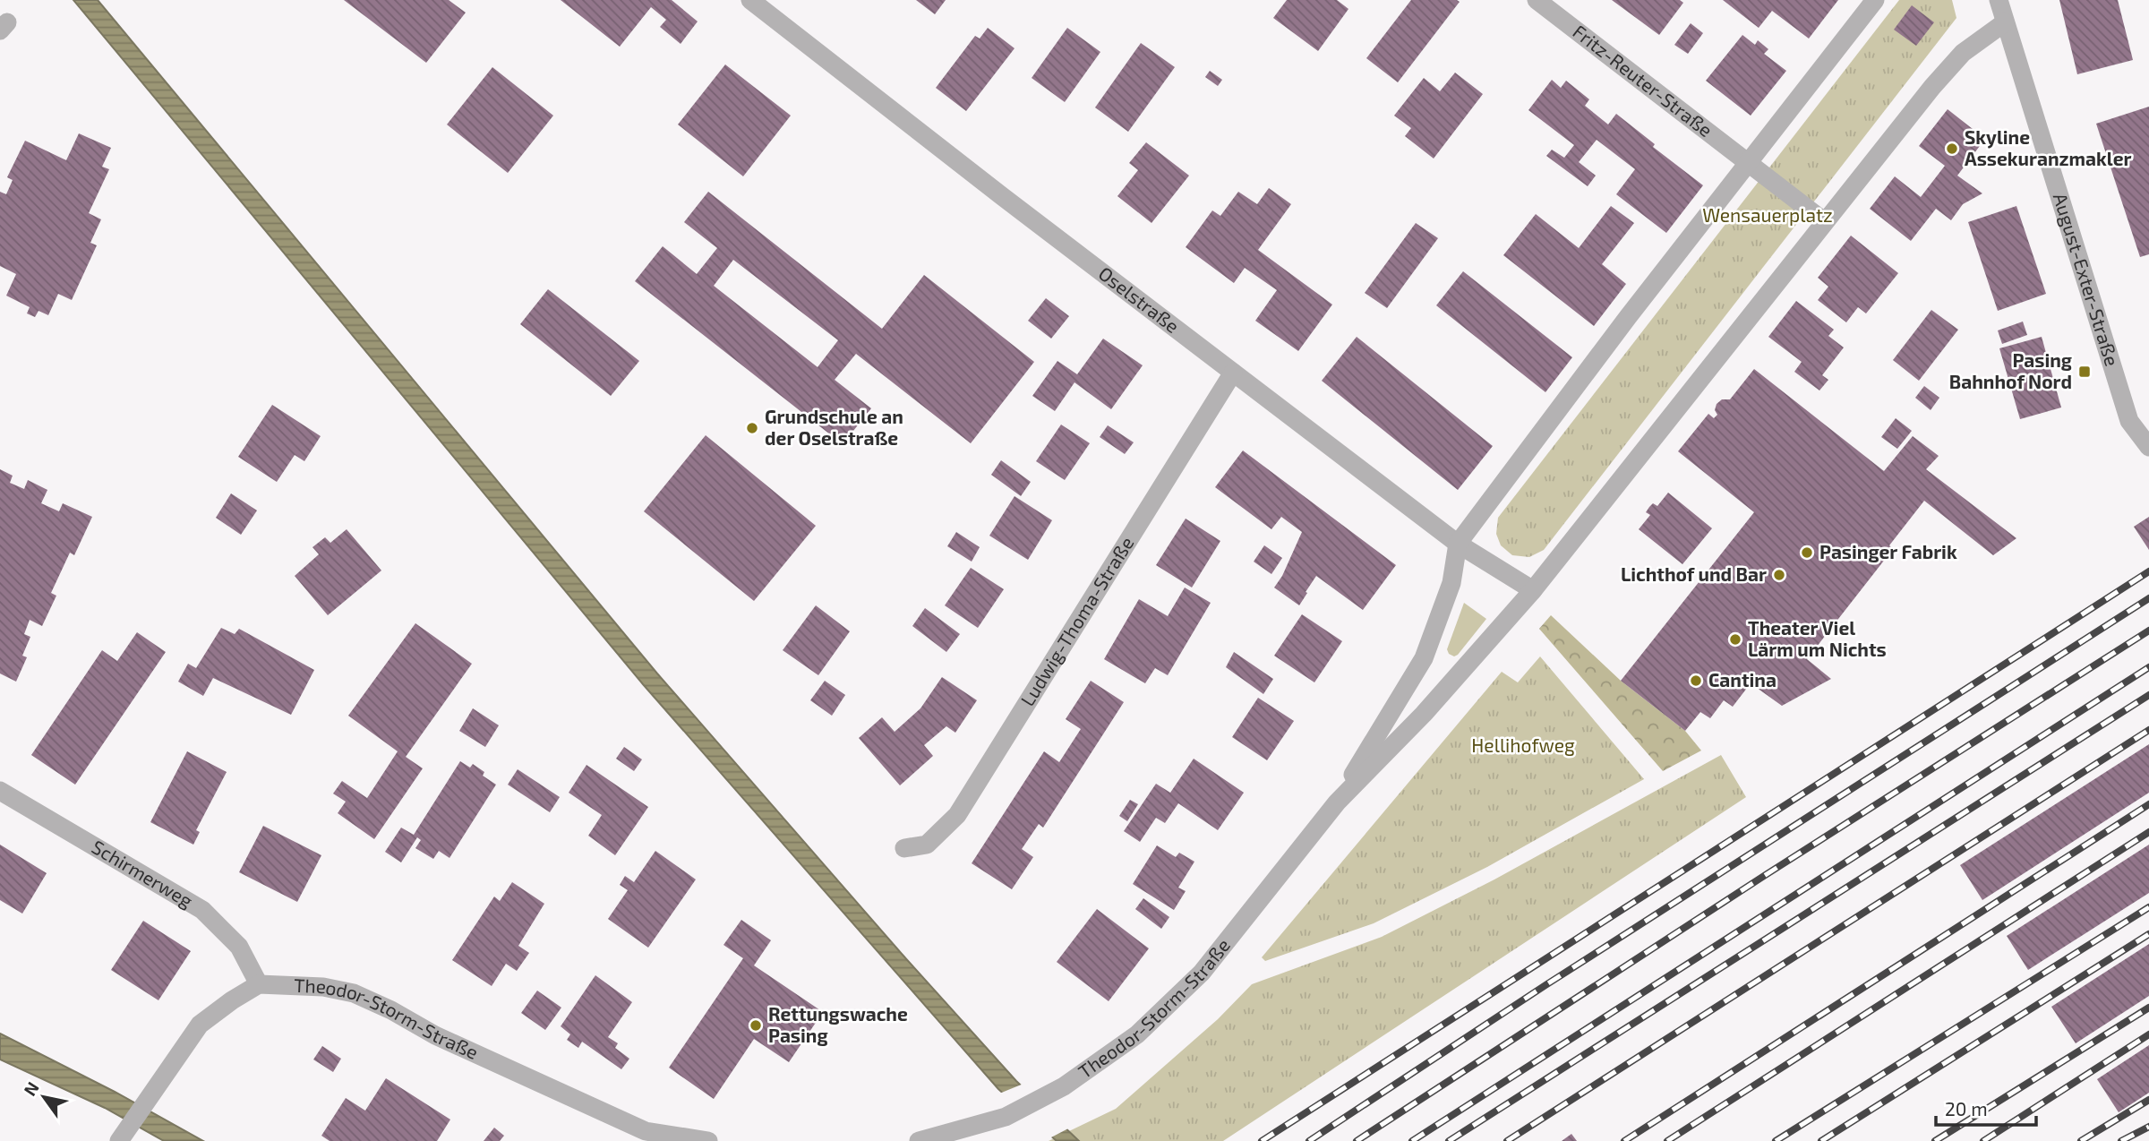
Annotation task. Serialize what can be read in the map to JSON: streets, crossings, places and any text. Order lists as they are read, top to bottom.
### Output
{
  "streets": {
    "street": [
      "Fritz-Reuter-Straße",
      "August-Exter-Straße",
      "Oselstraße",
      "Ludwig-Thoma-Straße",
      "Schirmerweg",
      "Theodor-Storm-Straße"
    ]
  },
  "crossings": [
    ["Oselstraße", "Ludwig-Thoma-Straße"],
    ["Oselstraße", "Theodor-Storm-Straße"],
    ["Schirmerweg", "Theodor-Storm-Straße"]
  ],
  "parks": ["Wensauerplatz", "Hellihofweg"],
  "places": {
    "other": [
      "Skyline Assekuranzmakler",
      "Grundschule an der Oselstraße",
      "Pasinger Fabrik",
      "Lichthof und Bar",
      "Theater Viel Lärm um Nichts",
      "Cantina",
      "Rettungswache Pasing"
    ],
    "transit": ["Pasing Bahnhof Nord"]
  },
  "scale_bar": "20 m",
  "north": "top left"
}
